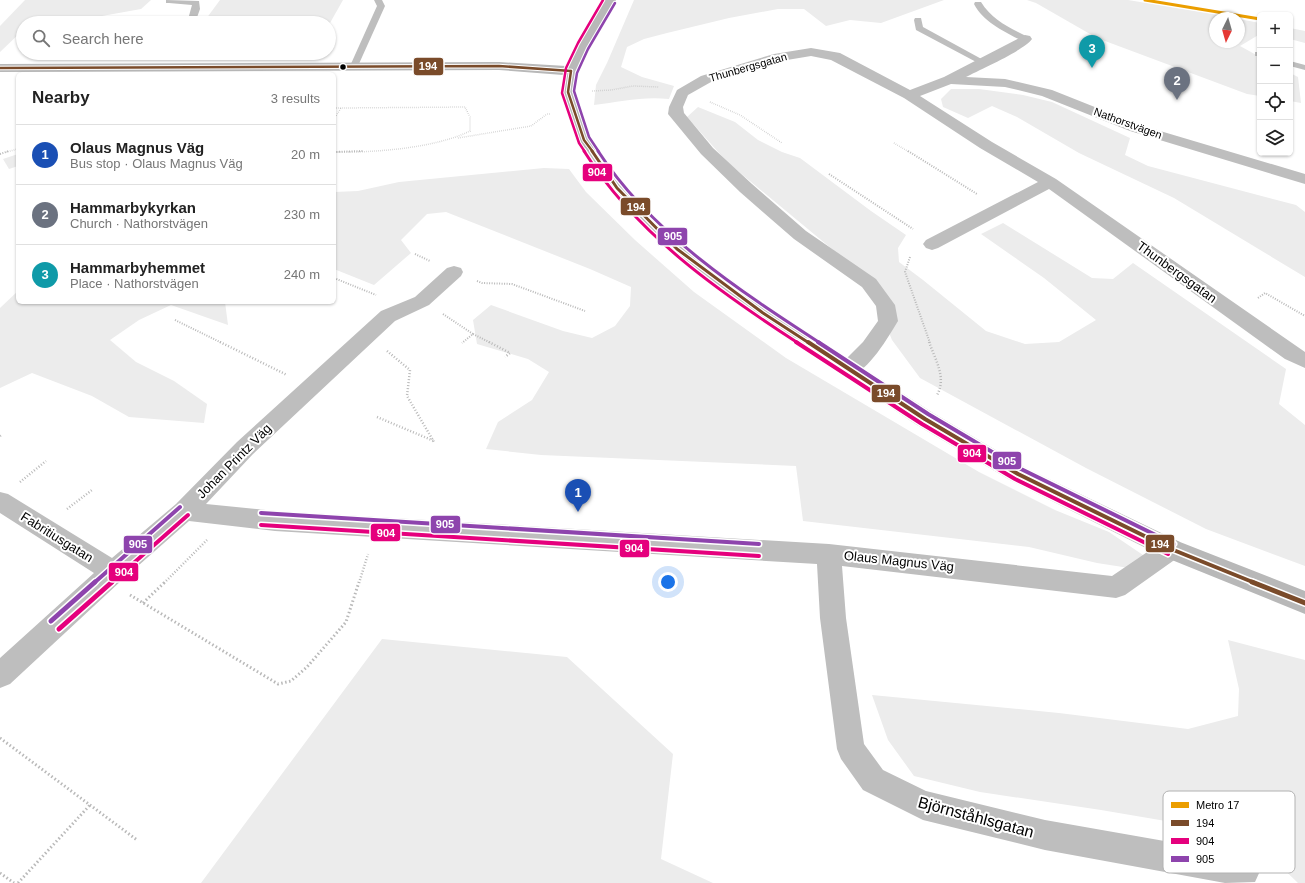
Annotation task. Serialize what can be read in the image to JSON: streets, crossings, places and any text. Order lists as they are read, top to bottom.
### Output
{
  "streets": {
    "street": [
      "Thunbergsgatan",
      "Nathorstvägen",
      "Johan Printz Väg",
      "Fabritiusgatan",
      "Olaus Magnus Väg",
      "Björnståhlsgatan"
    ]
  },
  "crossings": [
    ["Thunbergsgatan", "Nathorstvägen"],
    ["Johan Printz Väg", "Fabritiusgatan"],
    ["Johan Printz Väg", "Olaus Magnus Väg"],
    ["Olaus Magnus Väg", "Björnståhlsgatan"]
  ],
  "lines": [
    "metro line 17",
    "transit line 904",
    "transit line 905",
    "transit line 194"
  ],
  "legend": [
    "Metro 17",
    "194",
    "904",
    "905"
  ],
  "north": "bottom",
  "page": {
    "map_buttons": ["+", "−"],
    "search": "Search here",
    "pins": ["3", "2", "1"],
    "heading": ["Nearby", "3 results"],
    "list": [
      {
        "mark": "1",
        "name": "Olaus Magnus Väg",
        "note": "Bus stop · Olaus Magnus Väg",
        "value": "20 m"
      },
      {
        "mark": "2",
        "name": "Hammarbykyrkan",
        "note": "Church · Nathorstvägen",
        "value": "230 m"
      },
      {
        "mark": "3",
        "name": "Hammarbyhemmet",
        "note": "Place · Nathorstvägen",
        "value": "240 m"
      }
    ]
  }
}
